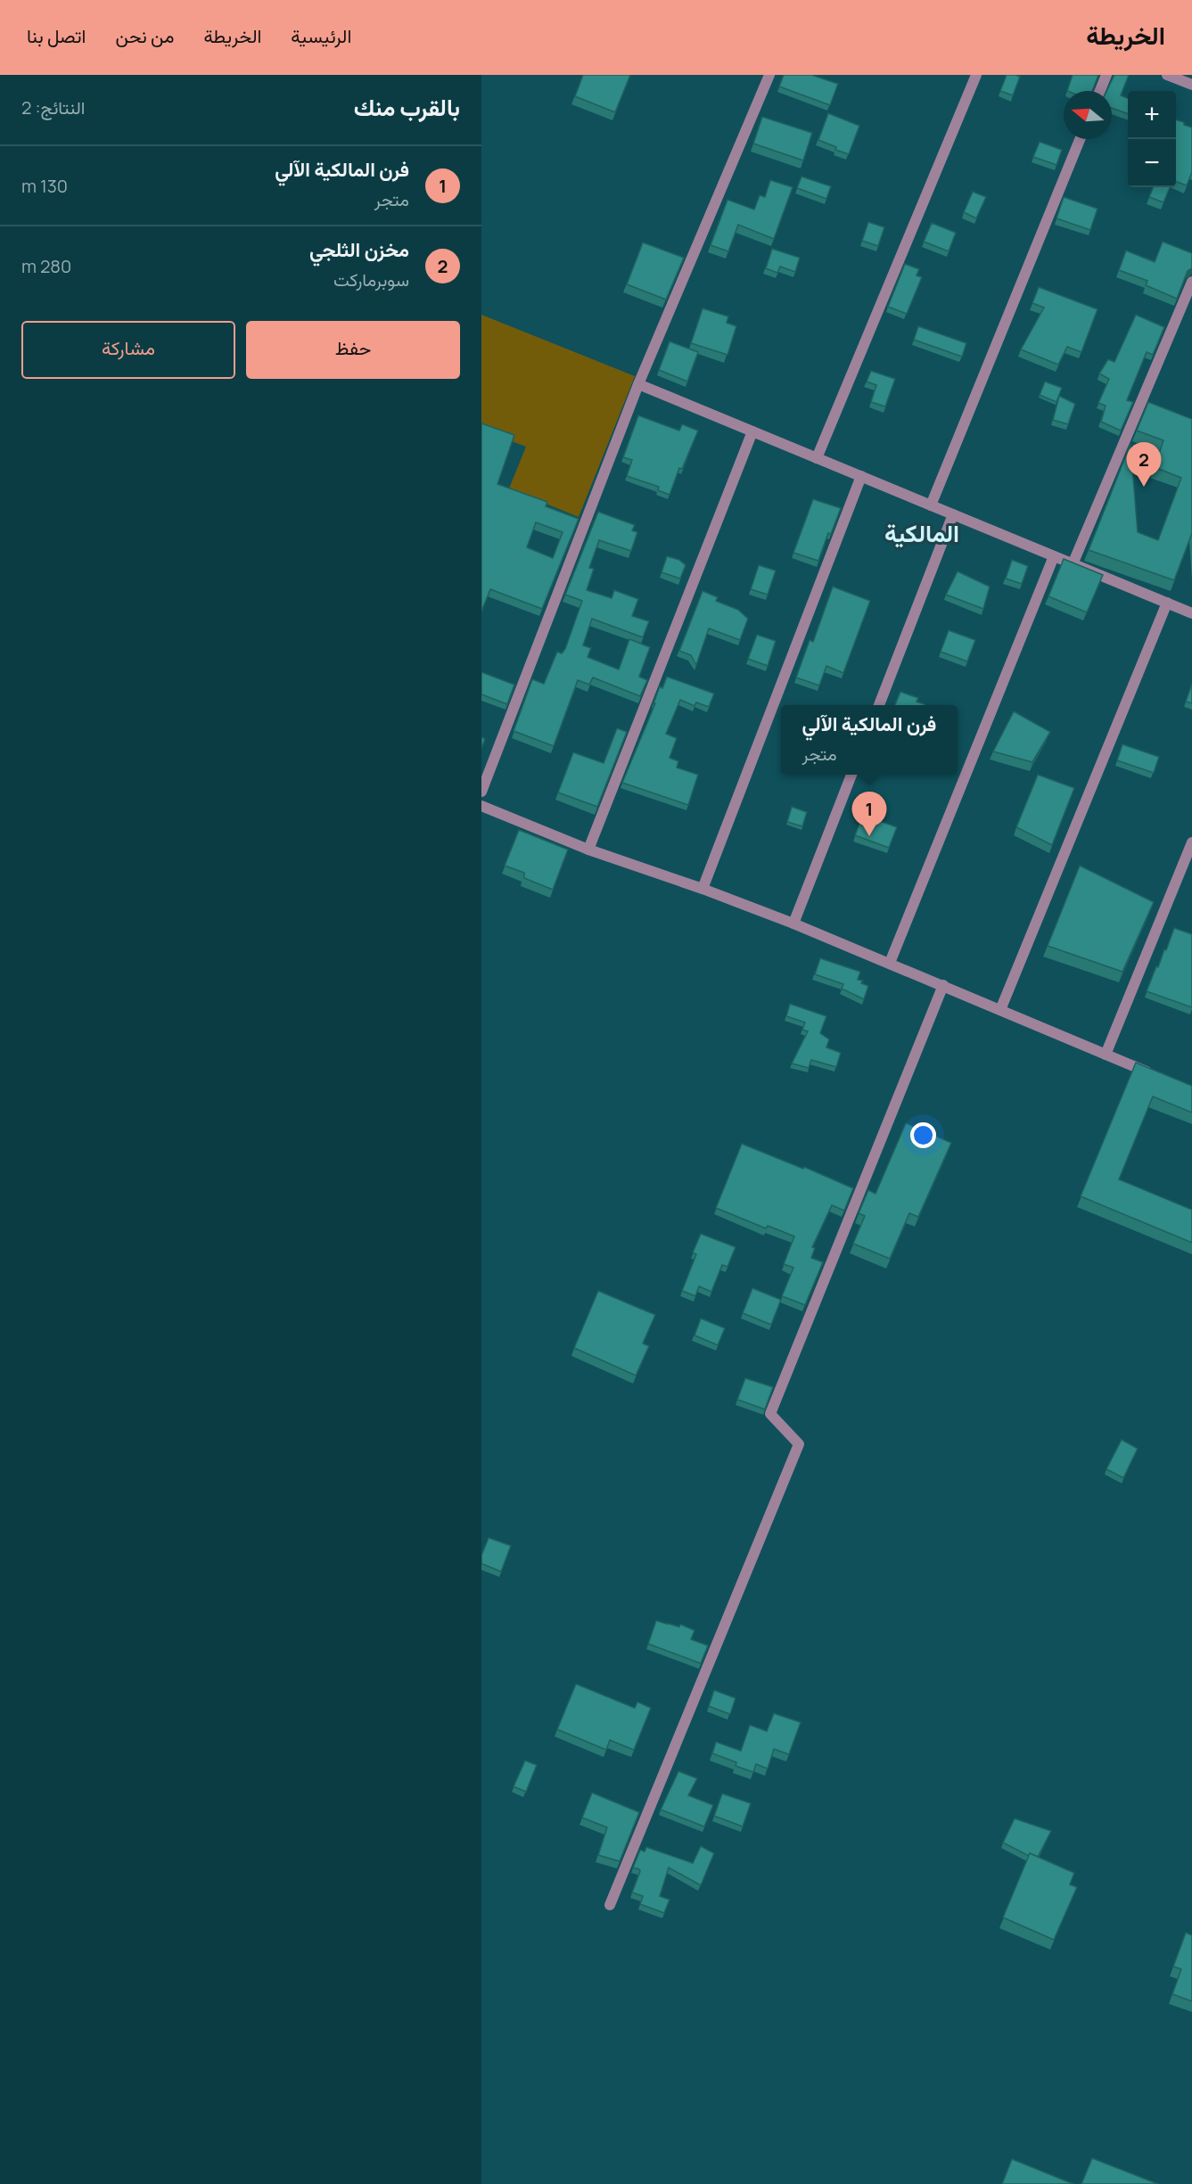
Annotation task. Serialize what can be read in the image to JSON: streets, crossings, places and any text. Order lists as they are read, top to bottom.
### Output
{
  "districts": ["المالكية"],
  "north": "left",
  "page": {
    "header": "الخريطة",
    "nav": [
      "الرئيسية",
      "الخريطة",
      "من نحن",
      "اتصل بنا"
    ],
    "heading": ["بالقرب منك", "النتائج: 2"],
    "map_buttons": ["+", "−"],
    "list": [
      {
        "mark": "1",
        "name": "فرن المالكية الآلي",
        "note": "متجر",
        "value": "130 m"
      },
      {
        "mark": "2",
        "name": "مخزن الثلجي",
        "note": "سوبرماركت",
        "value": "280 m"
      }
    ],
    "buttons": ["حفظ", "مشاركة"],
    "pins": ["2", "1"],
    "popup": ["فرن المالكية الآلي", "متجر"]
  }
}
